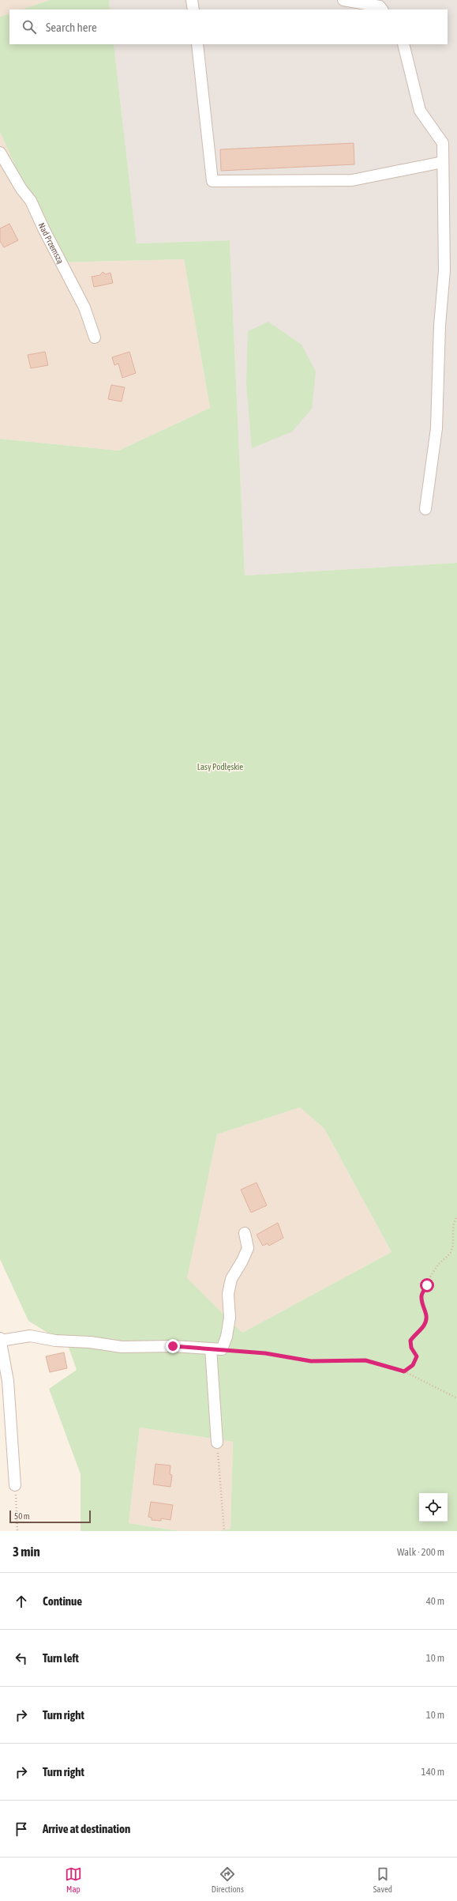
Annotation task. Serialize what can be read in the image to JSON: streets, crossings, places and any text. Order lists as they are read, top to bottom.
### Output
{
  "streets": {
    "lane": ["Nad Przemszą"]
  },
  "parks": ["Lasy Podłęskie"],
  "scale_bar": "50 m",
  "page": {
    "search": "Search here",
    "scale": "50 m",
    "heading": ["3 min", "Walk · 200 m"],
    "list": [
      ["Continue", "40 m"],
      ["Turn left", "10 m"],
      ["Turn right", "10 m"],
      ["Turn right", "140 m"],
      "Arrive at destination"
    ],
    "nav": ["Map", "Directions", "Saved"]
  }
}
